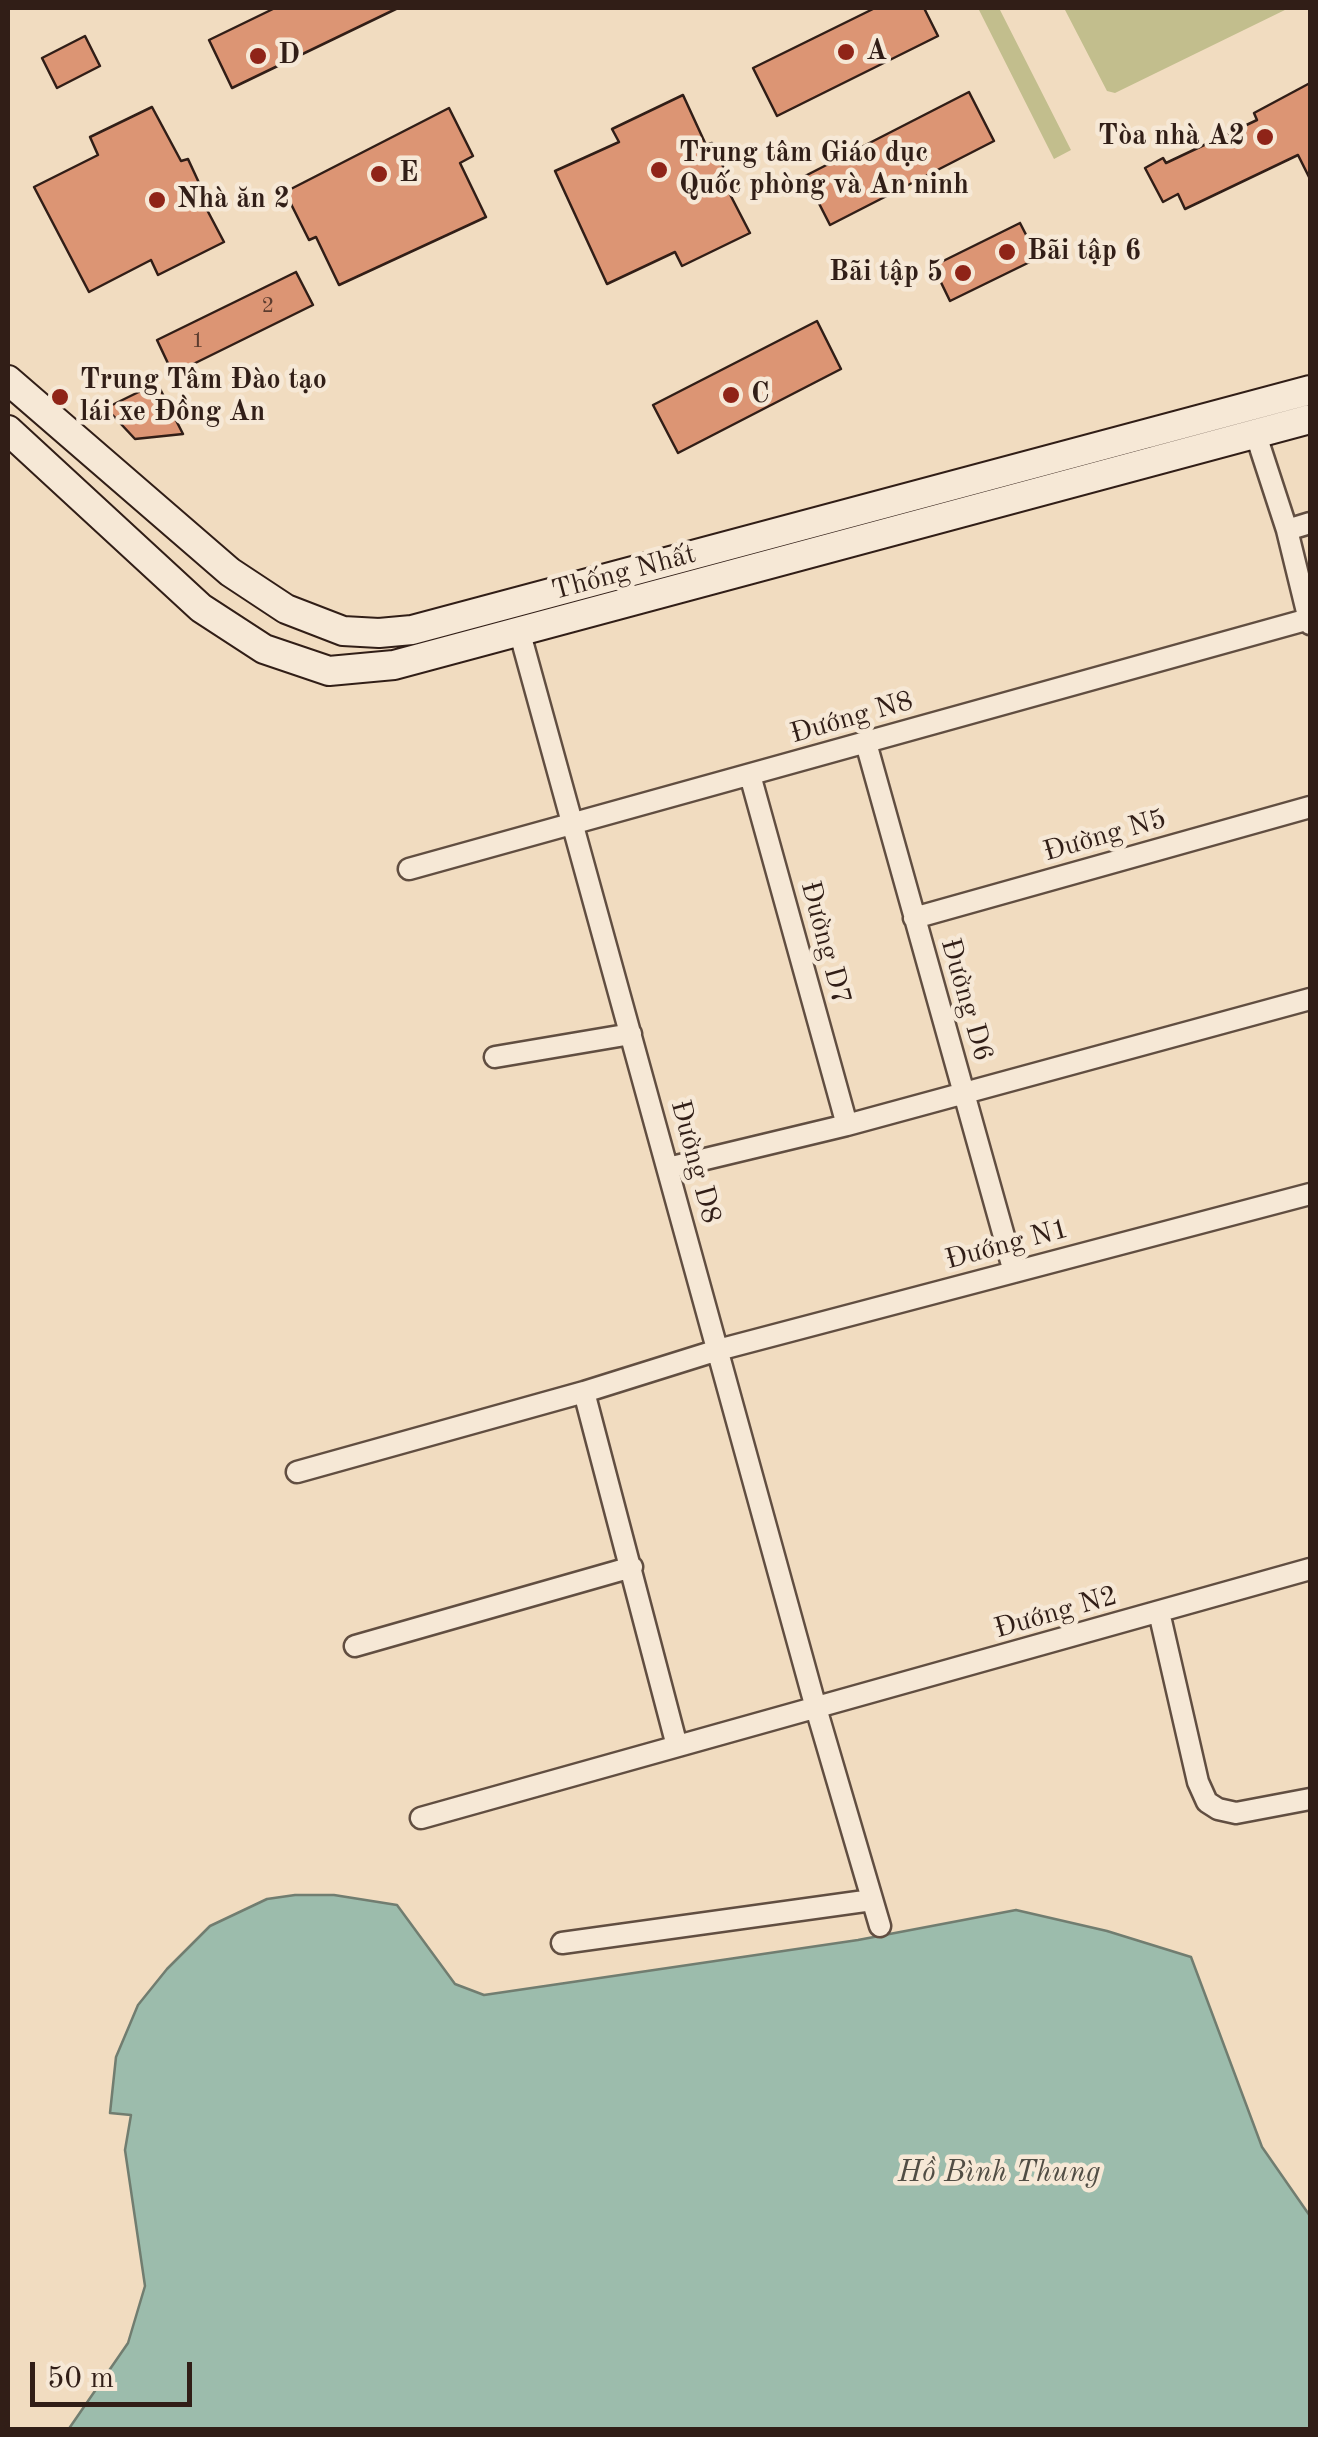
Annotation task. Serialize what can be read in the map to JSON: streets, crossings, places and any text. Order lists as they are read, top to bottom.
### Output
{
  "streets": {
    "main road": ["Thống Nhất"],
    "street": [
      "Đướng N8",
      "Đường N5",
      "Đường D7",
      "Đường D6",
      "Đường D8",
      "Đướng N1",
      "Đướng N2"
    ]
  },
  "crossings": [
    ["Thống Nhất", "Đường D8"],
    ["Đướng N8", "Đường D7"],
    ["Đướng N8", "Đường D6"],
    ["Đướng N8", "Đường D8"],
    ["Đường N5", "Đường D6"],
    ["Đường D6", "Đướng N1"],
    ["Đường D8", "Đướng N1"],
    ["Đường D8", "Đướng N2"]
  ],
  "water": ["Hồ Bình Thung"],
  "places": [
    "A",
    "D",
    "Tòa nhà A2",
    "Trung tâm Giáo dục Quốc phòng và An ninh",
    "E",
    "Nhà ăn 2",
    "Bãi tập 6",
    "Bãi tập 5",
    "C",
    "Trung Tâm Đào tạo lái xe Đồng An"
  ],
  "house_numbers": ["2", "1"],
  "scale_bar": "50 m"
}
